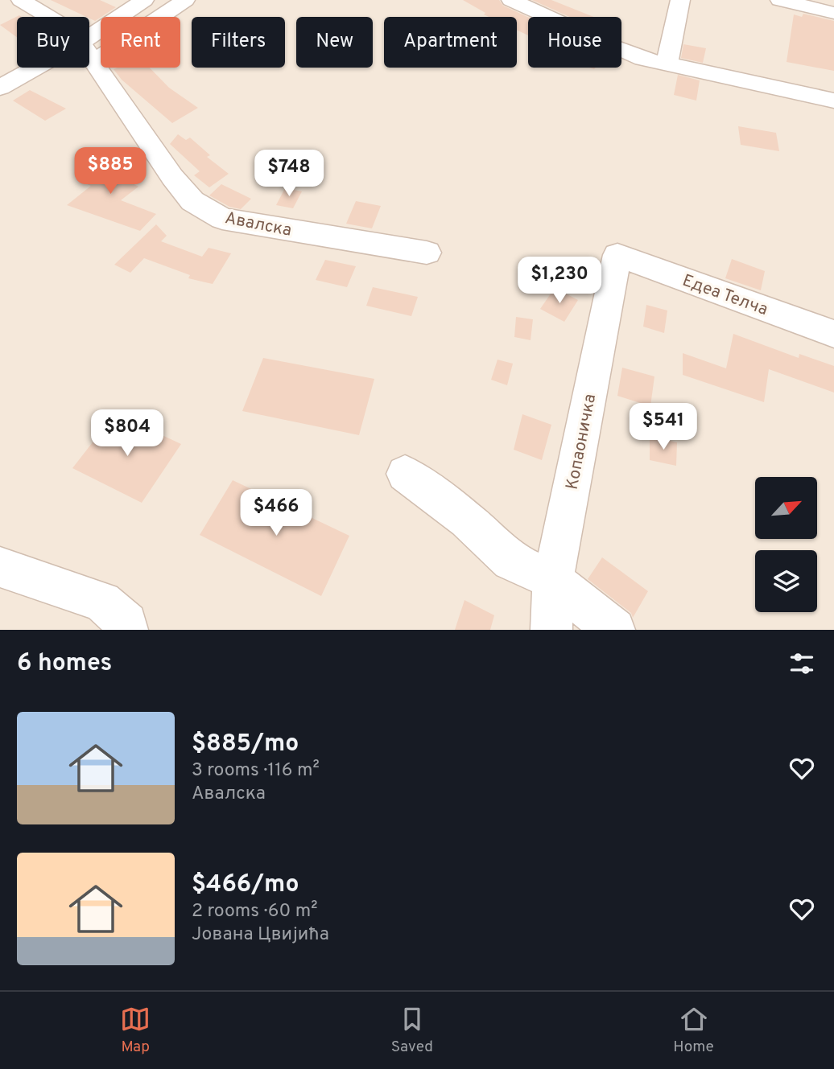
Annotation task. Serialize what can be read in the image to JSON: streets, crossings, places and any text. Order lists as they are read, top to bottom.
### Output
{
  "streets": {
    "street": ["Авалска", "Едеа Телча", "Копаоничка"]
  },
  "crossings": [
    ["Едеа Телча", "Копаоничка"]
  ],
  "north": "top right",
  "page": {
    "chip": [
      "Buy",
      "Rent",
      "Filters",
      "New",
      "Apartment",
      "House"
    ],
    "price": [
      "$885",
      "$748",
      "$1,230",
      "$541",
      "$804",
      "$466"
    ],
    "heading": "6 homes",
    "list": [
      {
        "name": "$885/mo",
        "note": "3 rooms · 116 m² · Авалска"
      },
      {
        "name": "$466/mo",
        "note": "2 rooms · 60 m² · Јована Цвијића"
      }
    ],
    "tabs": ["Map", "Saved", "Home"]
  }
}
